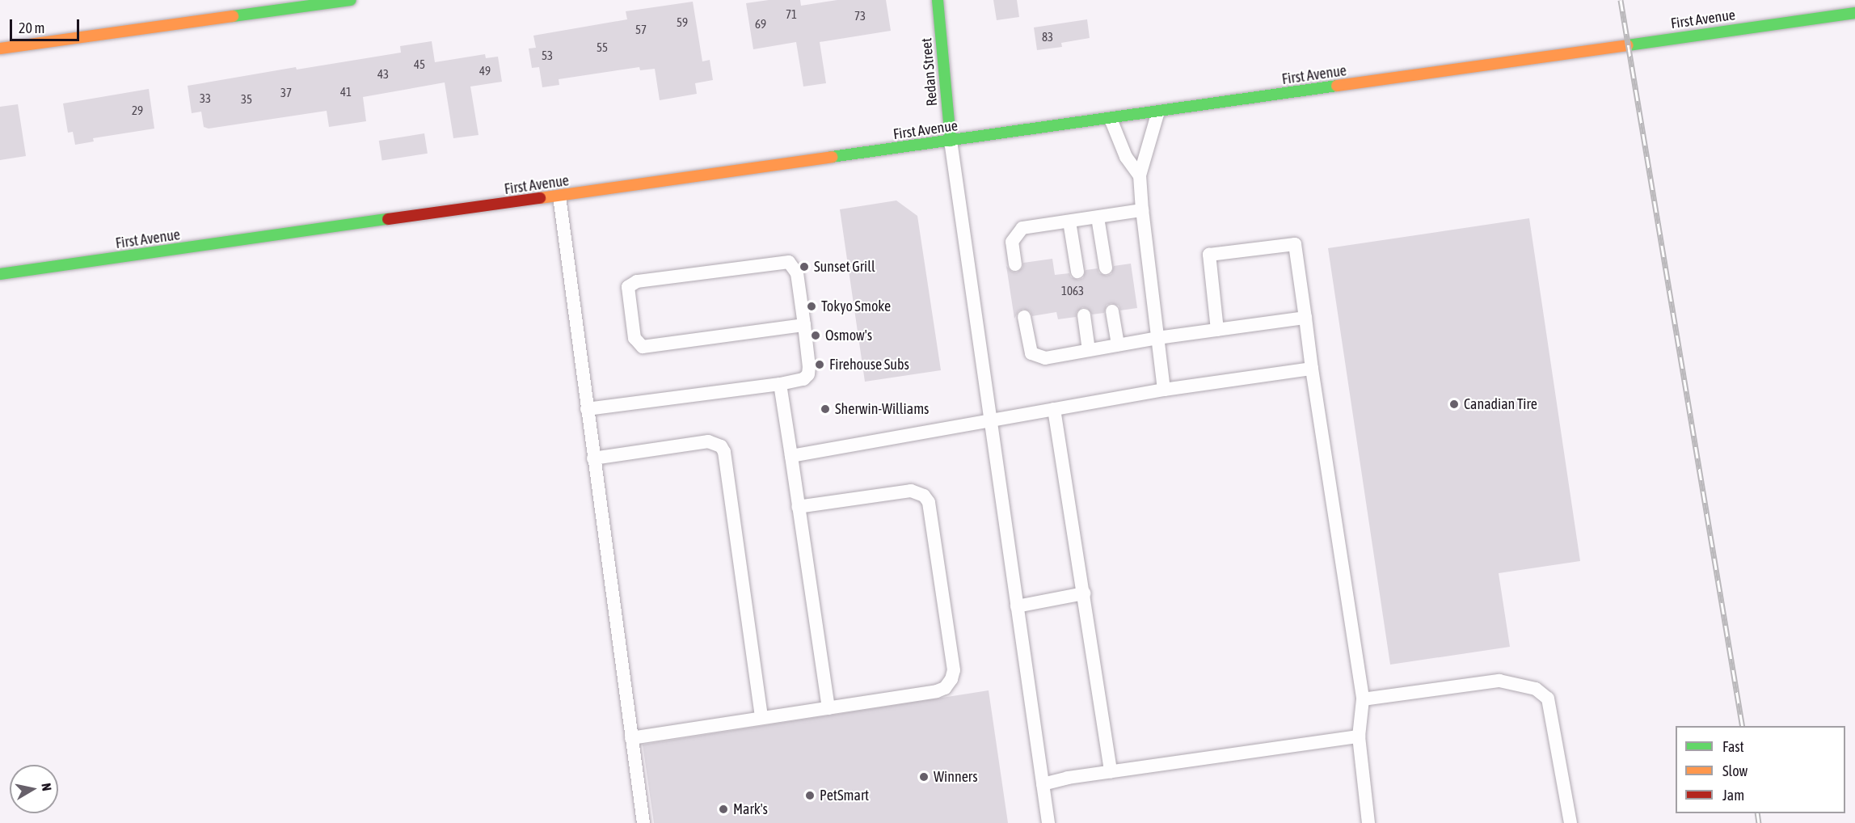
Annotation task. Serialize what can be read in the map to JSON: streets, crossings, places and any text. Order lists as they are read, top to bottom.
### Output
{
  "streets": {
    "main road": ["First Avenue", "Redan Street"]
  },
  "crossings": [
    ["First Avenue", "Redan Street"]
  ],
  "places": [
    "Sunset Grill",
    "Tokyo Smoke",
    "Osmow's",
    "Firehouse Subs",
    "Canadian Tire",
    "Sherwin-Williams",
    "Winners",
    "PetSmart",
    "Mark's"
  ],
  "house_numbers": [
    "71",
    "73",
    "59",
    "69",
    "57",
    "83",
    "55",
    "53",
    "45",
    "49",
    "43",
    "41",
    "37",
    "33",
    "35",
    "29",
    "1063"
  ],
  "legend": ["Fast", "Slow", "Jam"],
  "scale_bar": "20 m",
  "north": "right"
}
